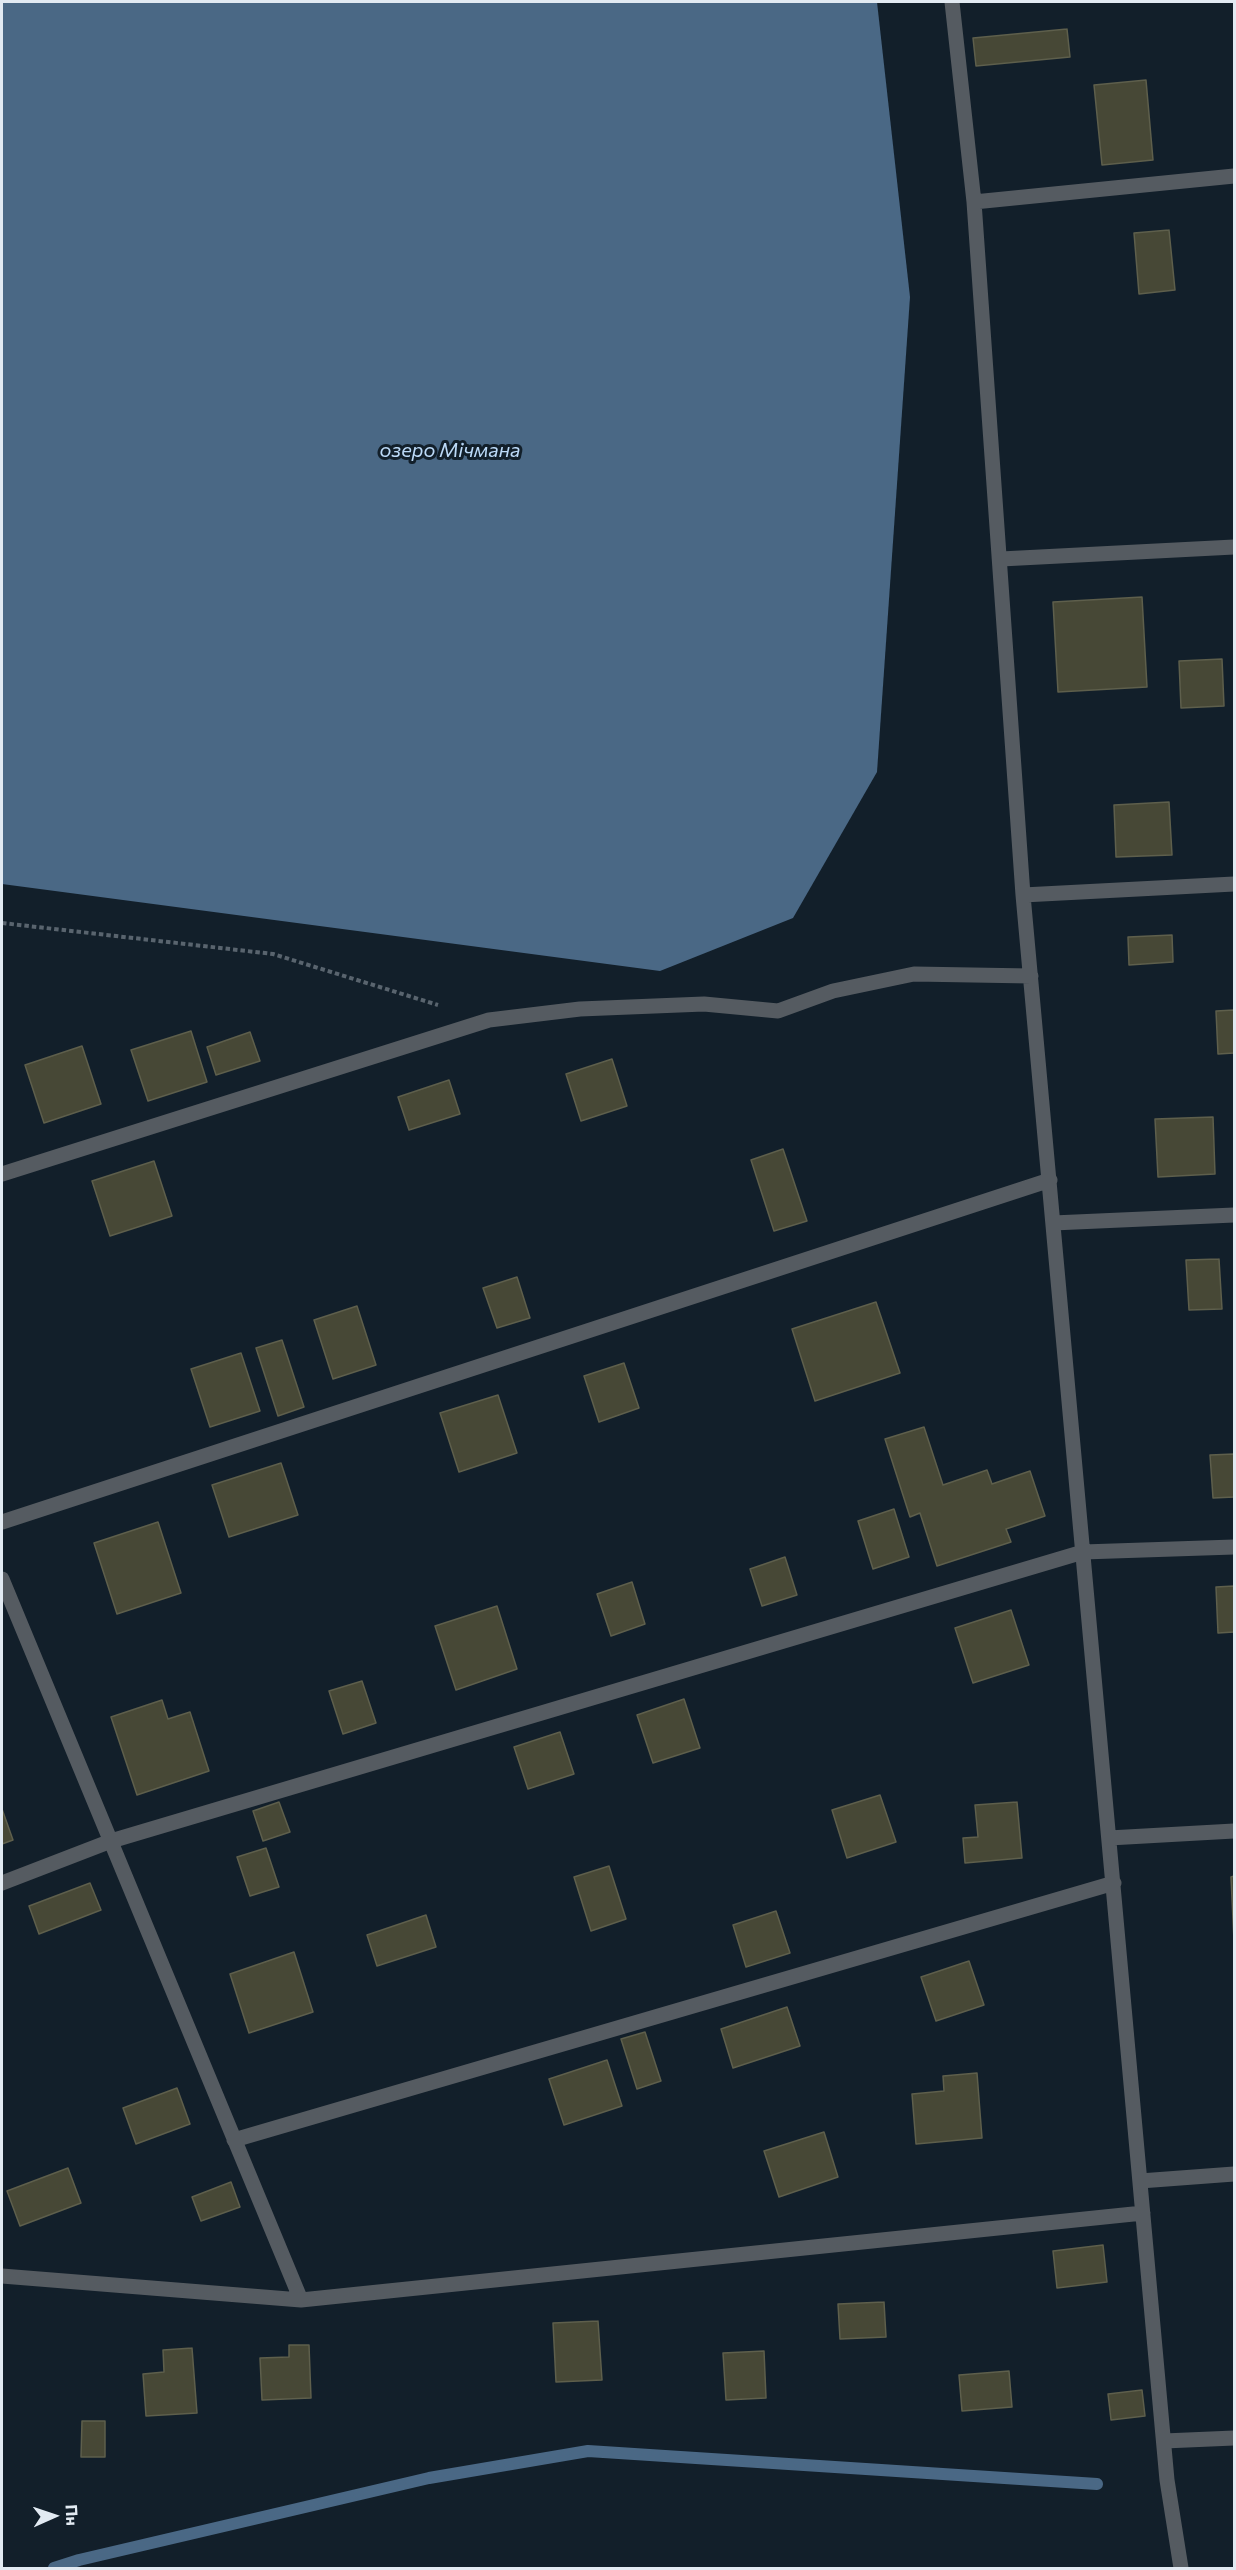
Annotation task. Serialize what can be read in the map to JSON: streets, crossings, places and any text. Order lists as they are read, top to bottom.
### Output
{
  "water": ["озеро Мічмана"],
  "north": "right"
}
